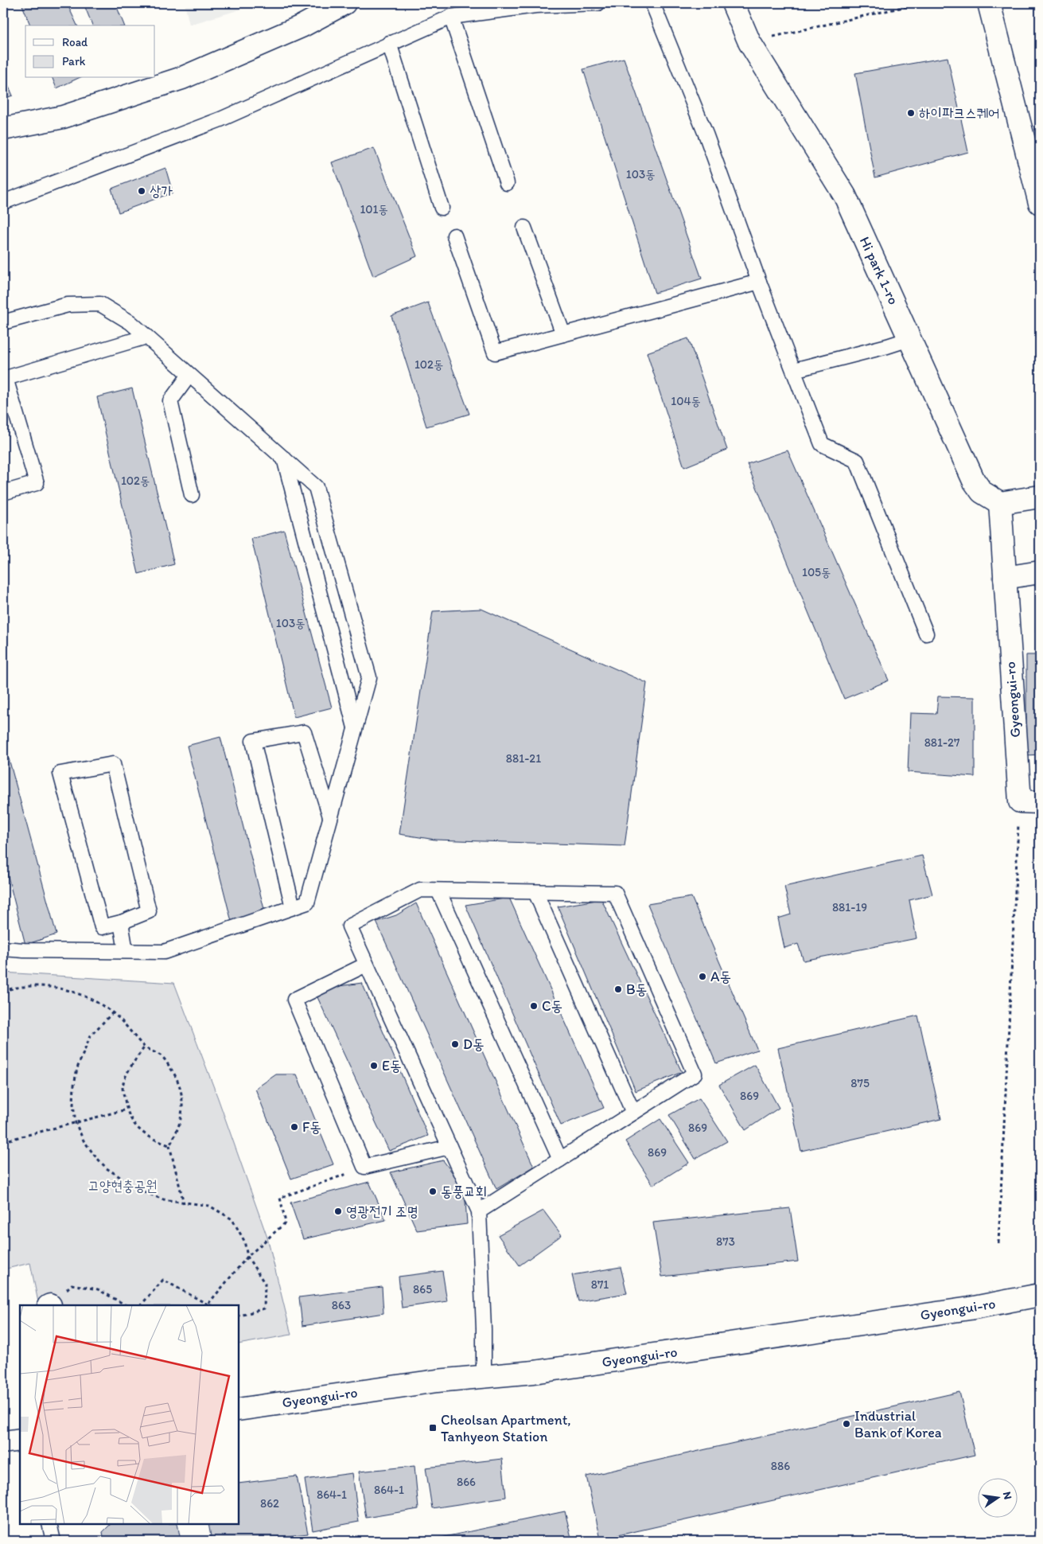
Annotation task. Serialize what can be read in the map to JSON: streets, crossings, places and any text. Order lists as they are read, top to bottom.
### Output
{
  "streets": {
    "street": ["Hi park 1-ro", "Gyeongui-ro"]
  },
  "crossings": [
    ["Hi park 1-ro", "Gyeongui-ro"]
  ],
  "parks": ["고양현충공원"],
  "places": {
    "other": [
      "하이파크스퀘어",
      "상가",
      "A동",
      "B동",
      "C동",
      "D동",
      "E동",
      "F동",
      "동풍교회",
      "영광전기 조명",
      "Industrial Bank of Korea"
    ],
    "transit": ["Cheolsan Apartment, Tanhyeon Station"]
  },
  "house_numbers": [
    "103동",
    "101동",
    "102동",
    "104동",
    "102동",
    "105동",
    "103동",
    "881-27",
    "881-21",
    "881-19",
    "875",
    "869",
    "869",
    "869",
    "873",
    "871",
    "865",
    "863",
    "886",
    "866",
    "864-1",
    "864-1",
    "862"
  ],
  "legend": ["Road", "Park"],
  "north": "right"
}
